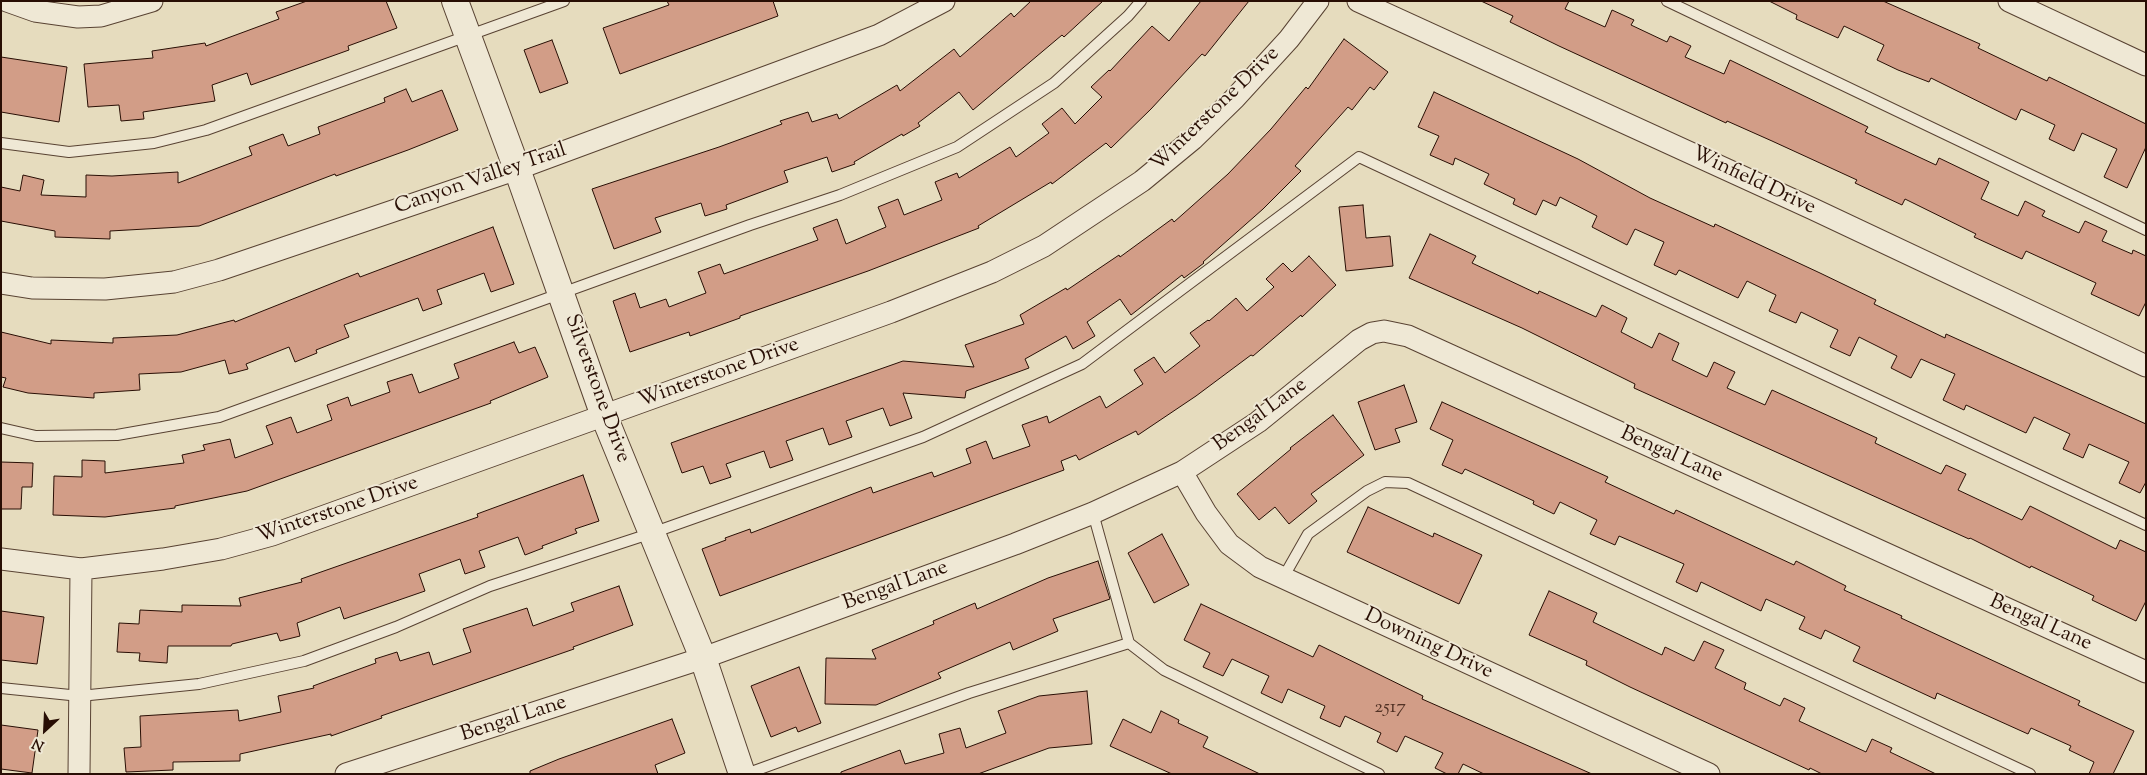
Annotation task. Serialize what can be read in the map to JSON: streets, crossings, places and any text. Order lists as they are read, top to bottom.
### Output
{
  "streets": {
    "street": [
      "Winterstone Drive",
      "Canyon Valley Trail",
      "Winfield Drive",
      "Silverstone Drive",
      "Bengal Lane",
      "Downing Drive"
    ]
  },
  "crossings": [
    ["Winterstone Drive", "Silverstone Drive"],
    ["Canyon Valley Trail", "Silverstone Drive"],
    ["Silverstone Drive", "Bengal Lane"],
    ["Bengal Lane", "Downing Drive"]
  ],
  "house_numbers": ["2517"],
  "north": "bottom left"
}
